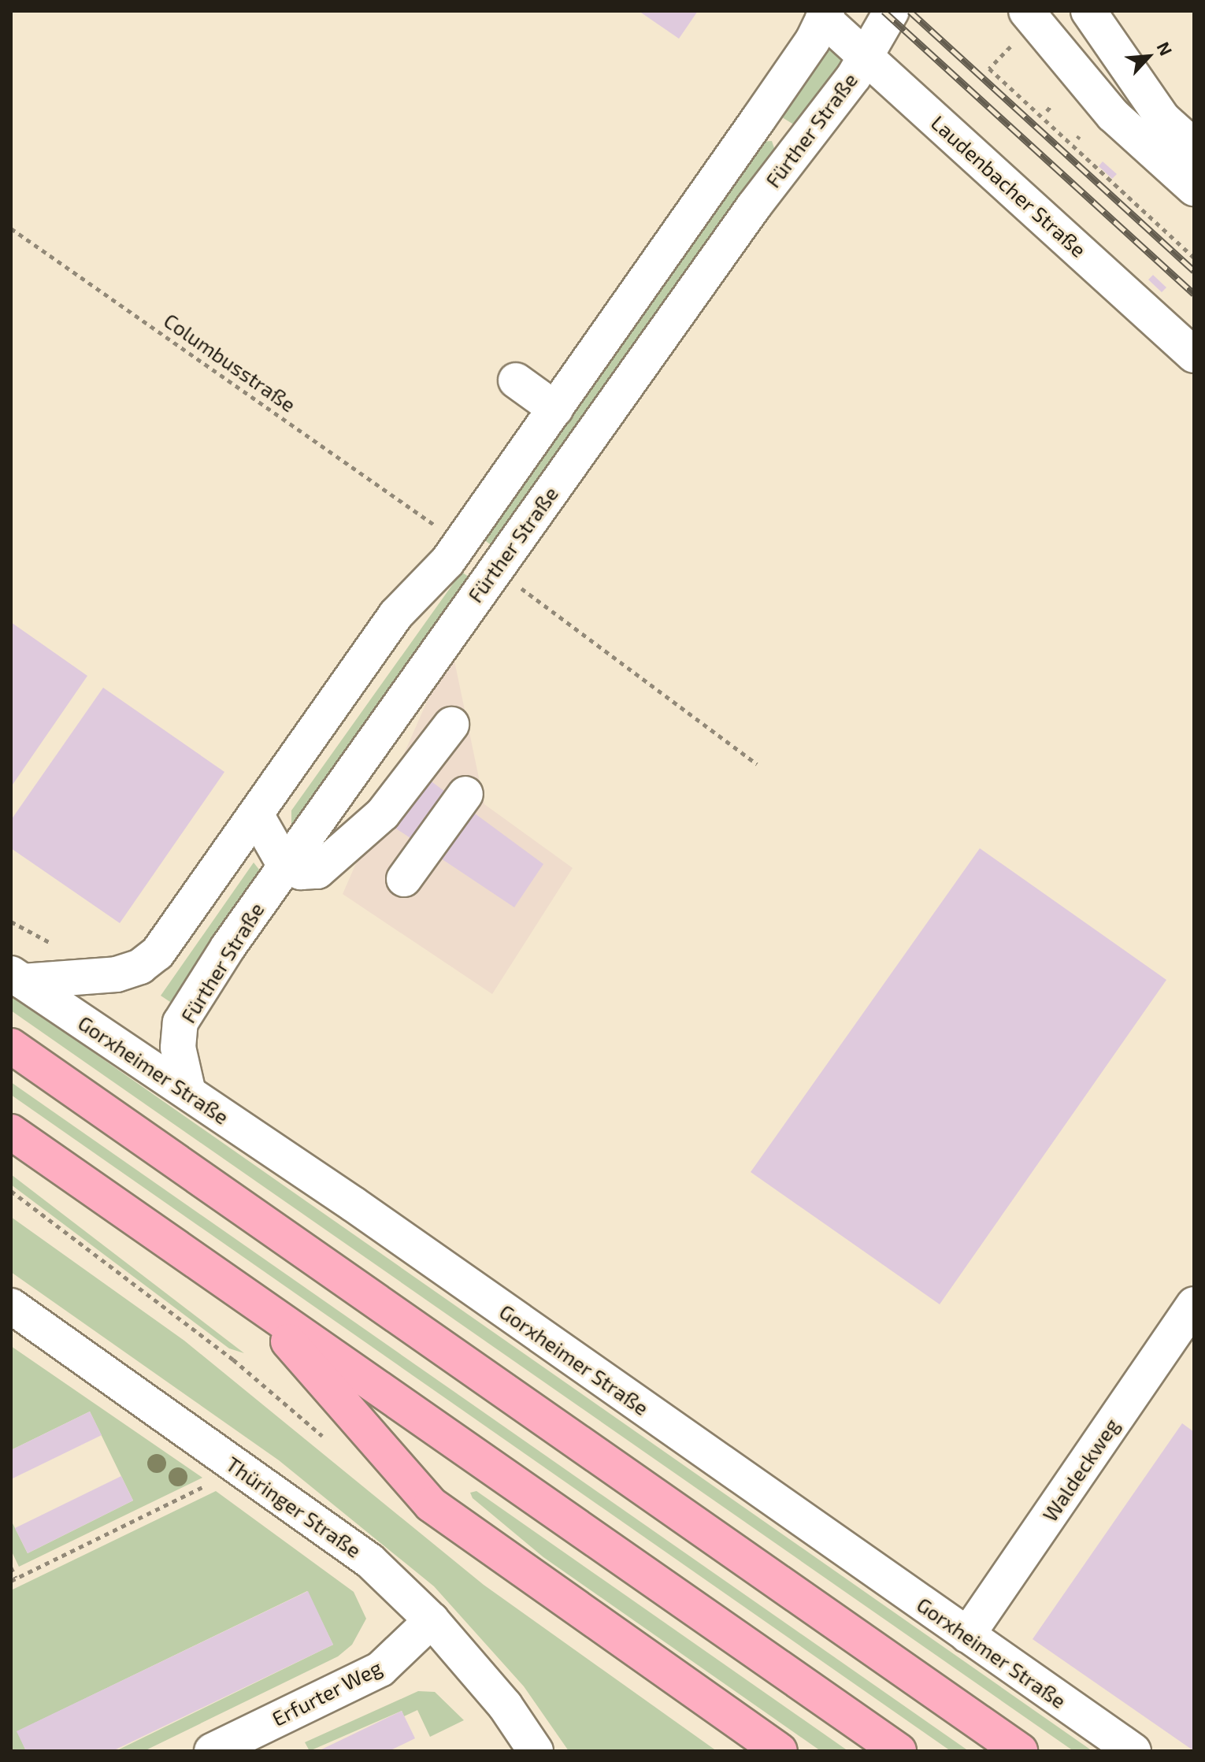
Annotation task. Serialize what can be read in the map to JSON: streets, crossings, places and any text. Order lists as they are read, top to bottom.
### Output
{
  "streets": {
    "street": [
      "Fürther Straße",
      "Laudenbacher Straße",
      "Gorxheimer Straße",
      "Waldeckweg",
      "Thüringer Straße",
      "Erfurter Weg"
    ],
    "path": ["Columbusstraße"]
  },
  "crossings": [
    ["Fürther Straße", "Laudenbacher Straße"],
    ["Fürther Straße", "Gorxheimer Straße"],
    ["Gorxheimer Straße", "Waldeckweg"],
    ["Thüringer Straße", "Erfurter Weg"]
  ],
  "north": "top right"
}
